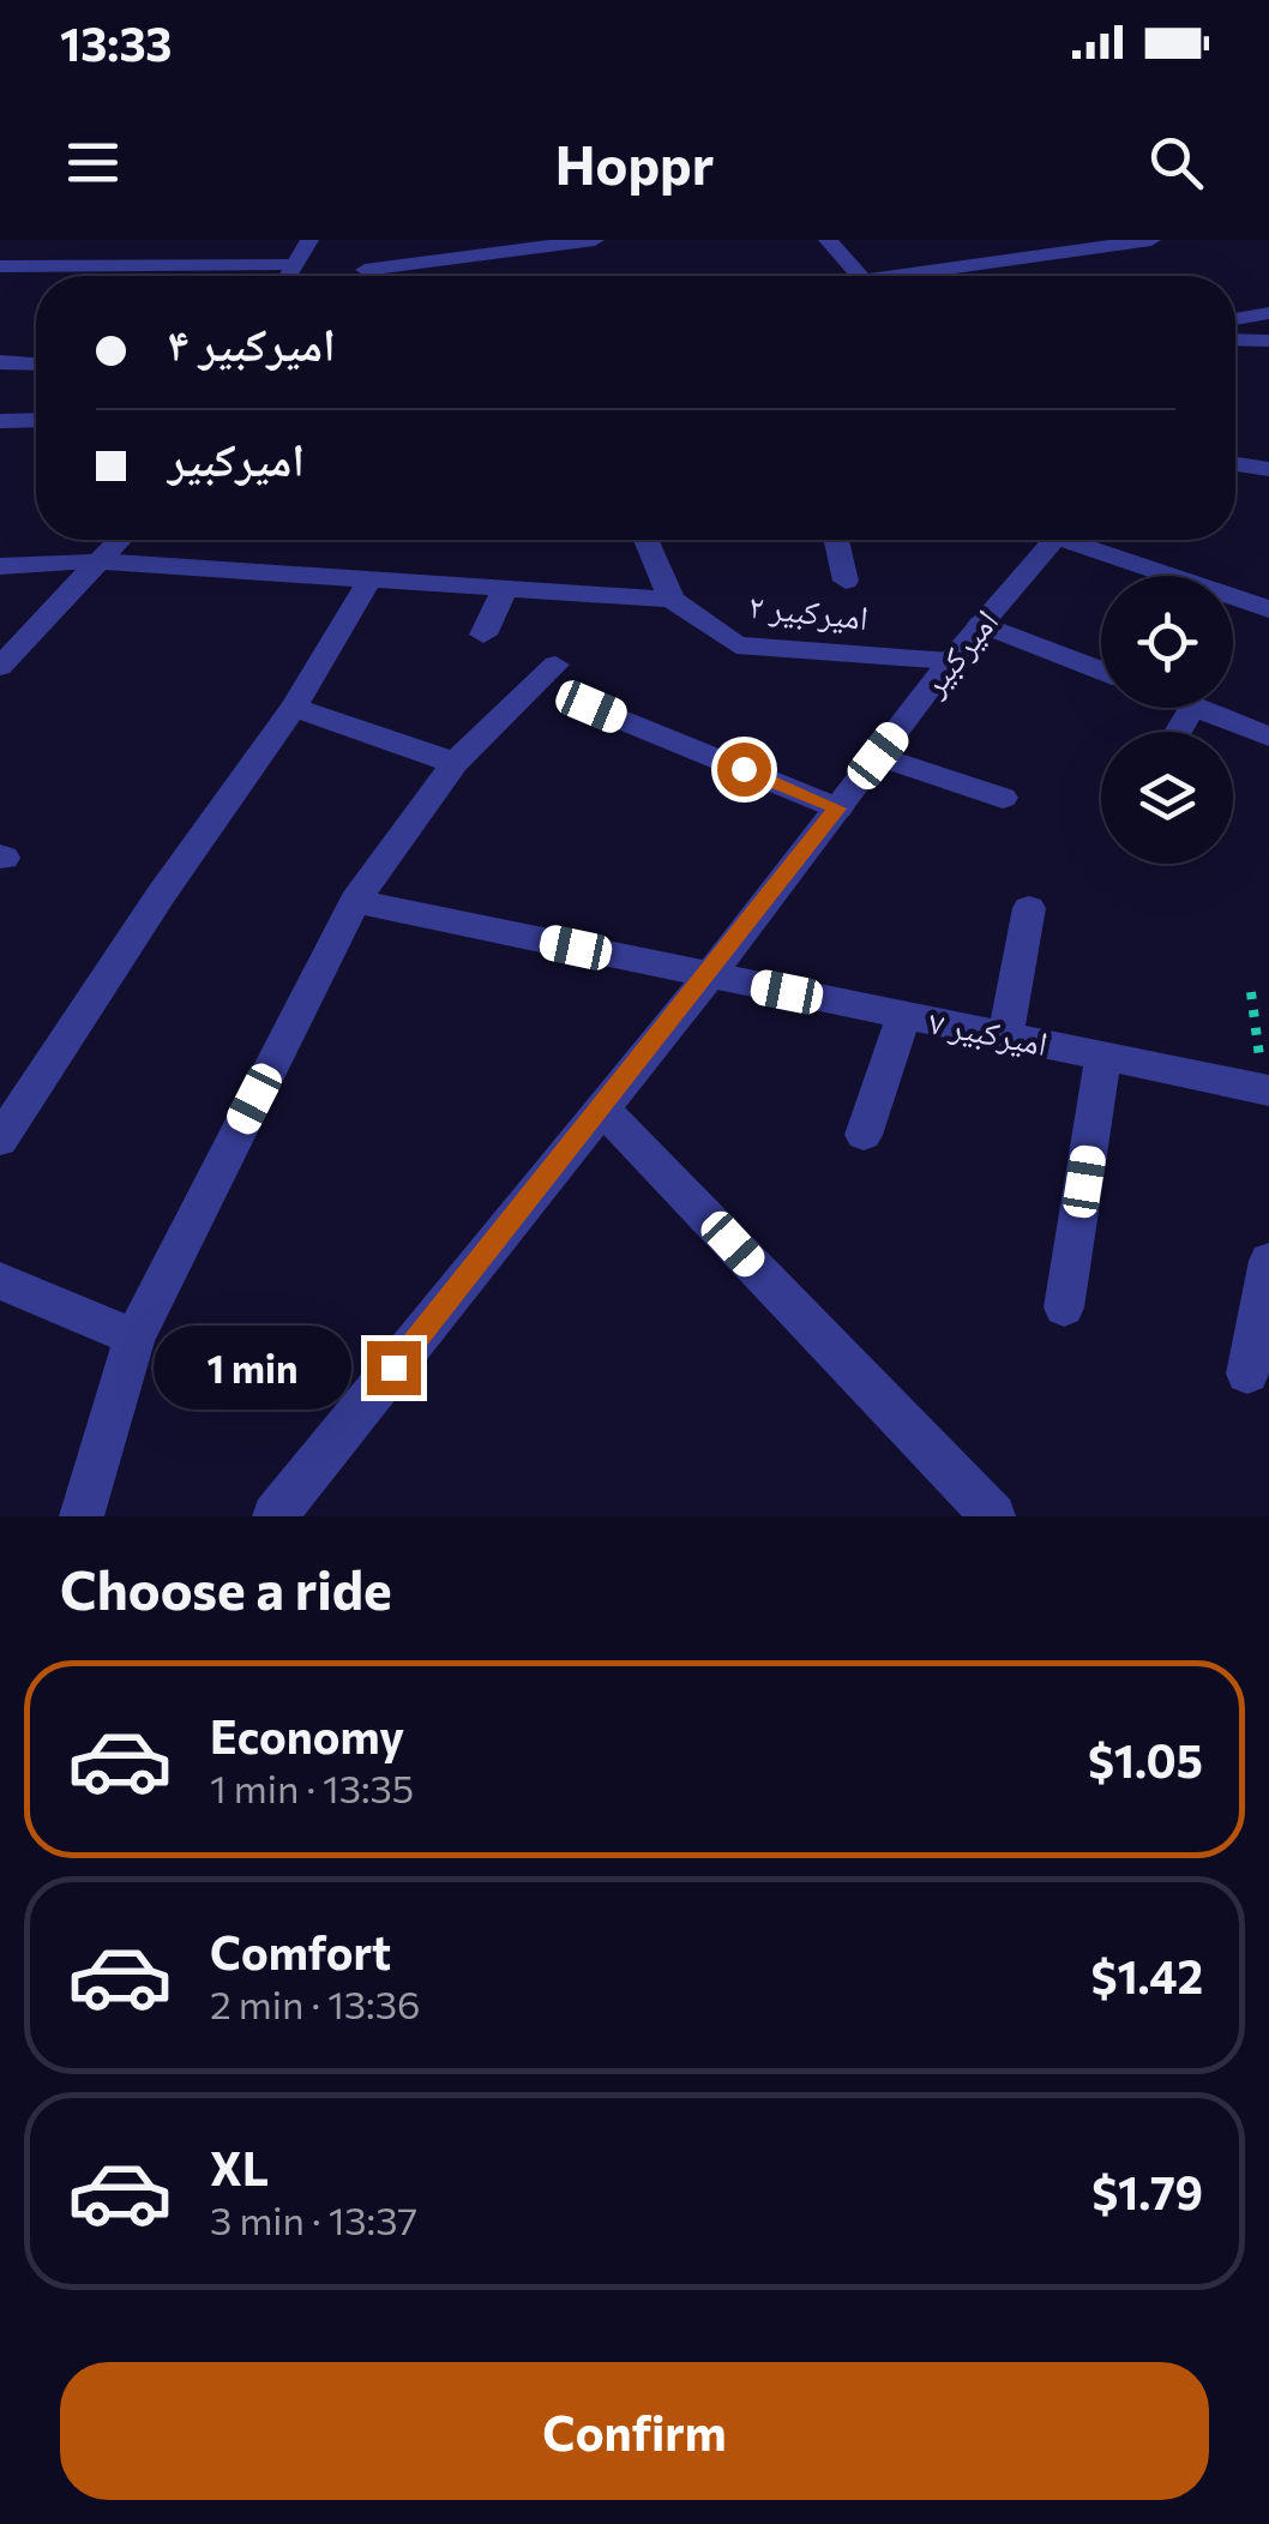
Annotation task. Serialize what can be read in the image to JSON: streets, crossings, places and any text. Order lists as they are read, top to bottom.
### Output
{
  "streets": {
    "street": ["امیرکبیر ۲", "امیرکبیر", "امیرکبیر ۷"]
  },
  "crossings": [
    ["امیرکبیر ۲", "امیرکبیر"],
    ["امیرکبیر", "امیرکبیر ۷"]
  ],
  "page": {
    "status": "13:33",
    "header": "Hoppr",
    "banner": ["امیرکبیر ۴", "امیرکبیر"],
    "bubble": "1 min",
    "heading": "Choose a ride",
    "list": [
      {
        "name": "Economy",
        "note": "1 min · 13:35",
        "value": "$1.05"
      },
      {
        "name": "Comfort",
        "note": "2 min · 13:36",
        "value": "$1.42"
      },
      {
        "name": "XL",
        "note": "3 min · 13:37",
        "value": "$1.79"
      }
    ],
    "buttons": "Confirm"
  }
}
